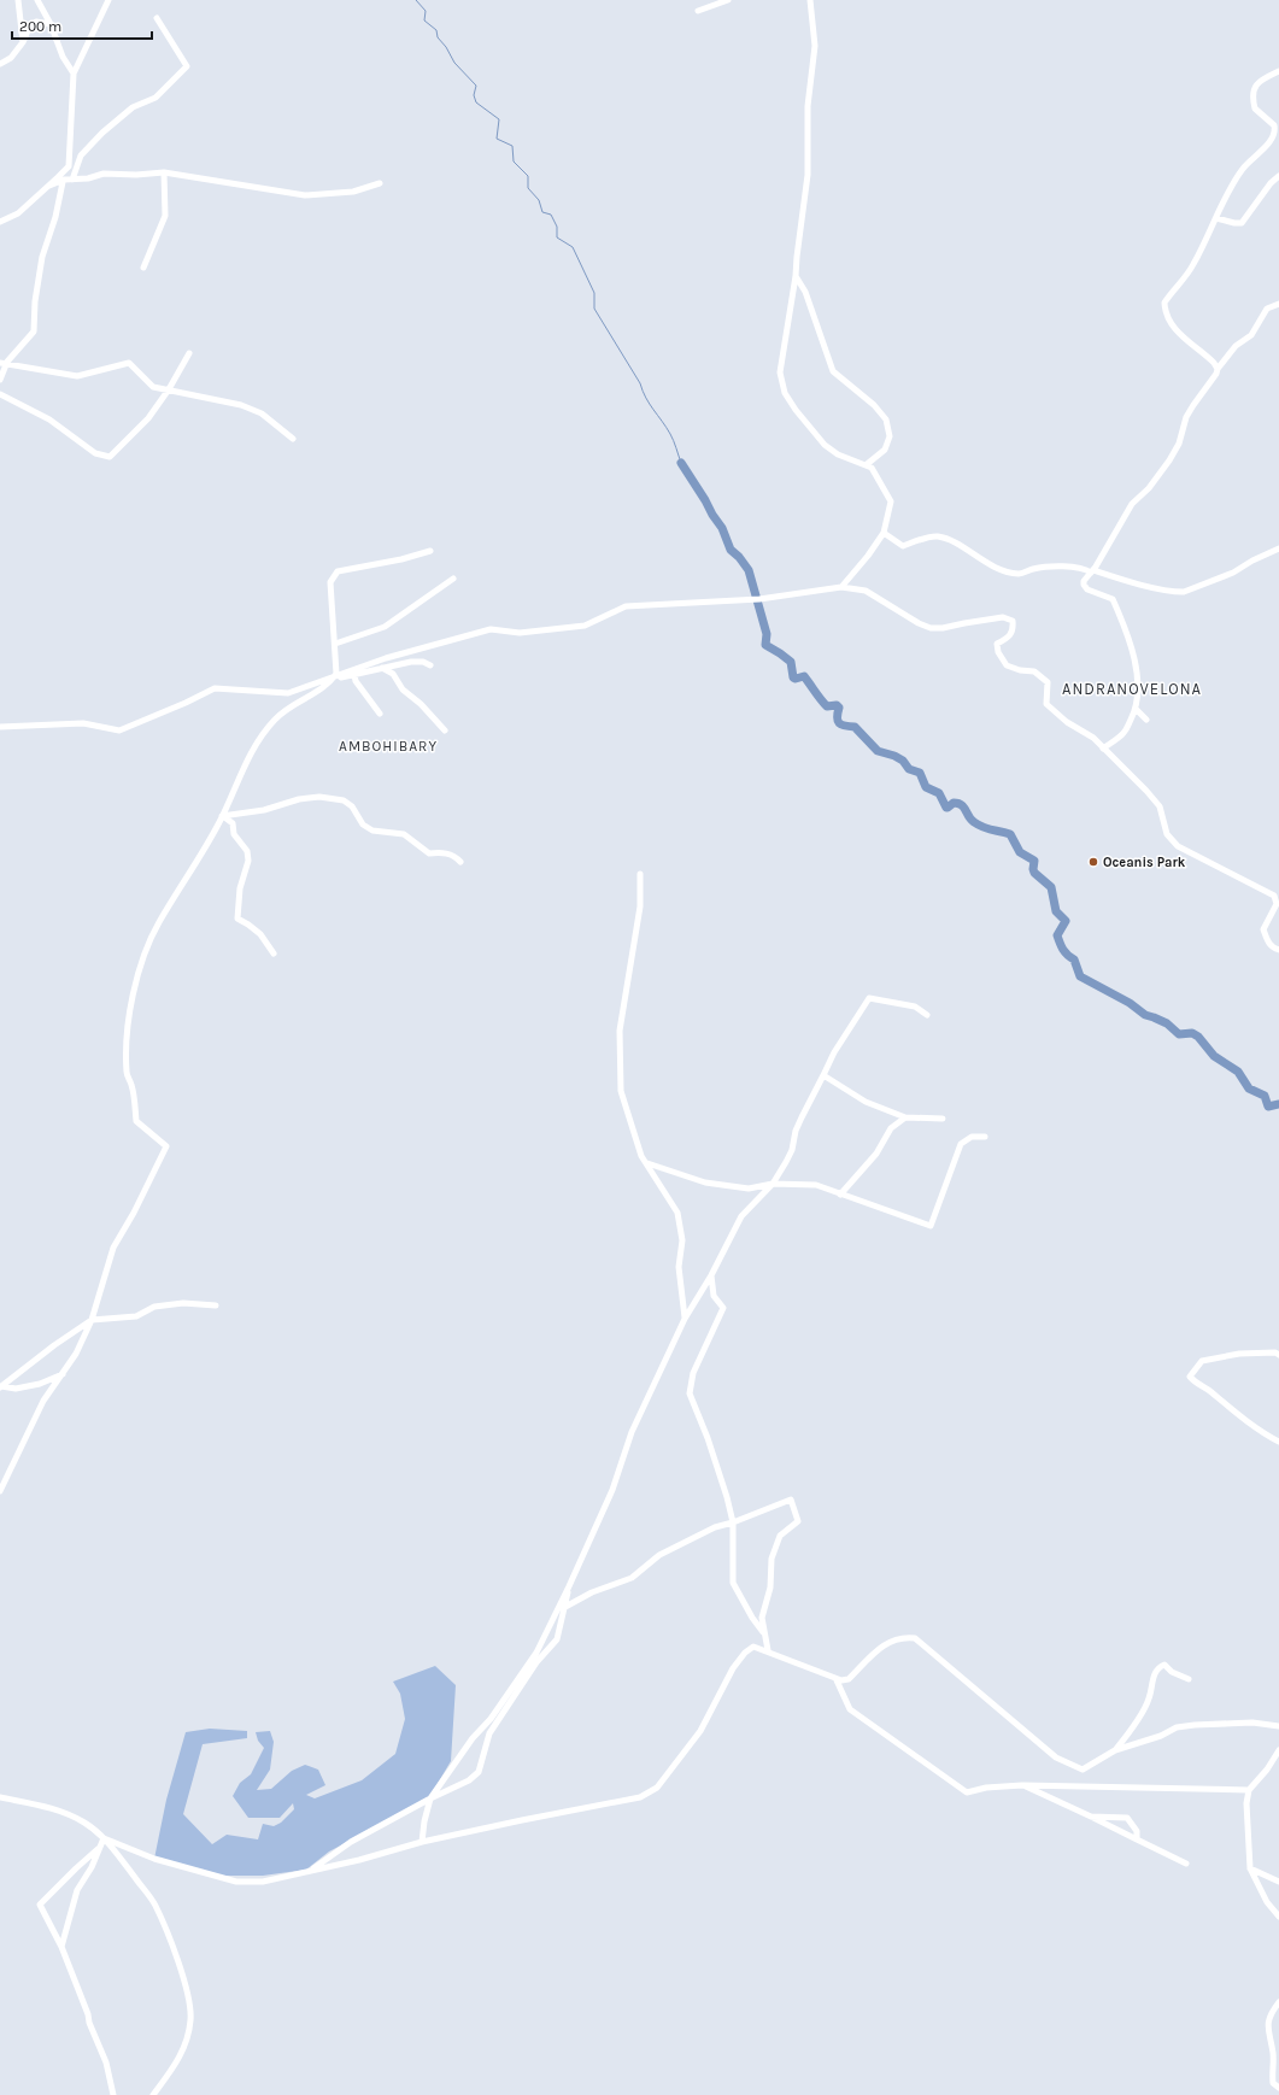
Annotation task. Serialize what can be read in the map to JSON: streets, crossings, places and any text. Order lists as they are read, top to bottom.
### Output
{
  "districts": ["ANDRANOVELONA", "AMBOHIBARY"],
  "places": ["Oceanis Park"],
  "scale_bar": "200 m"
}
